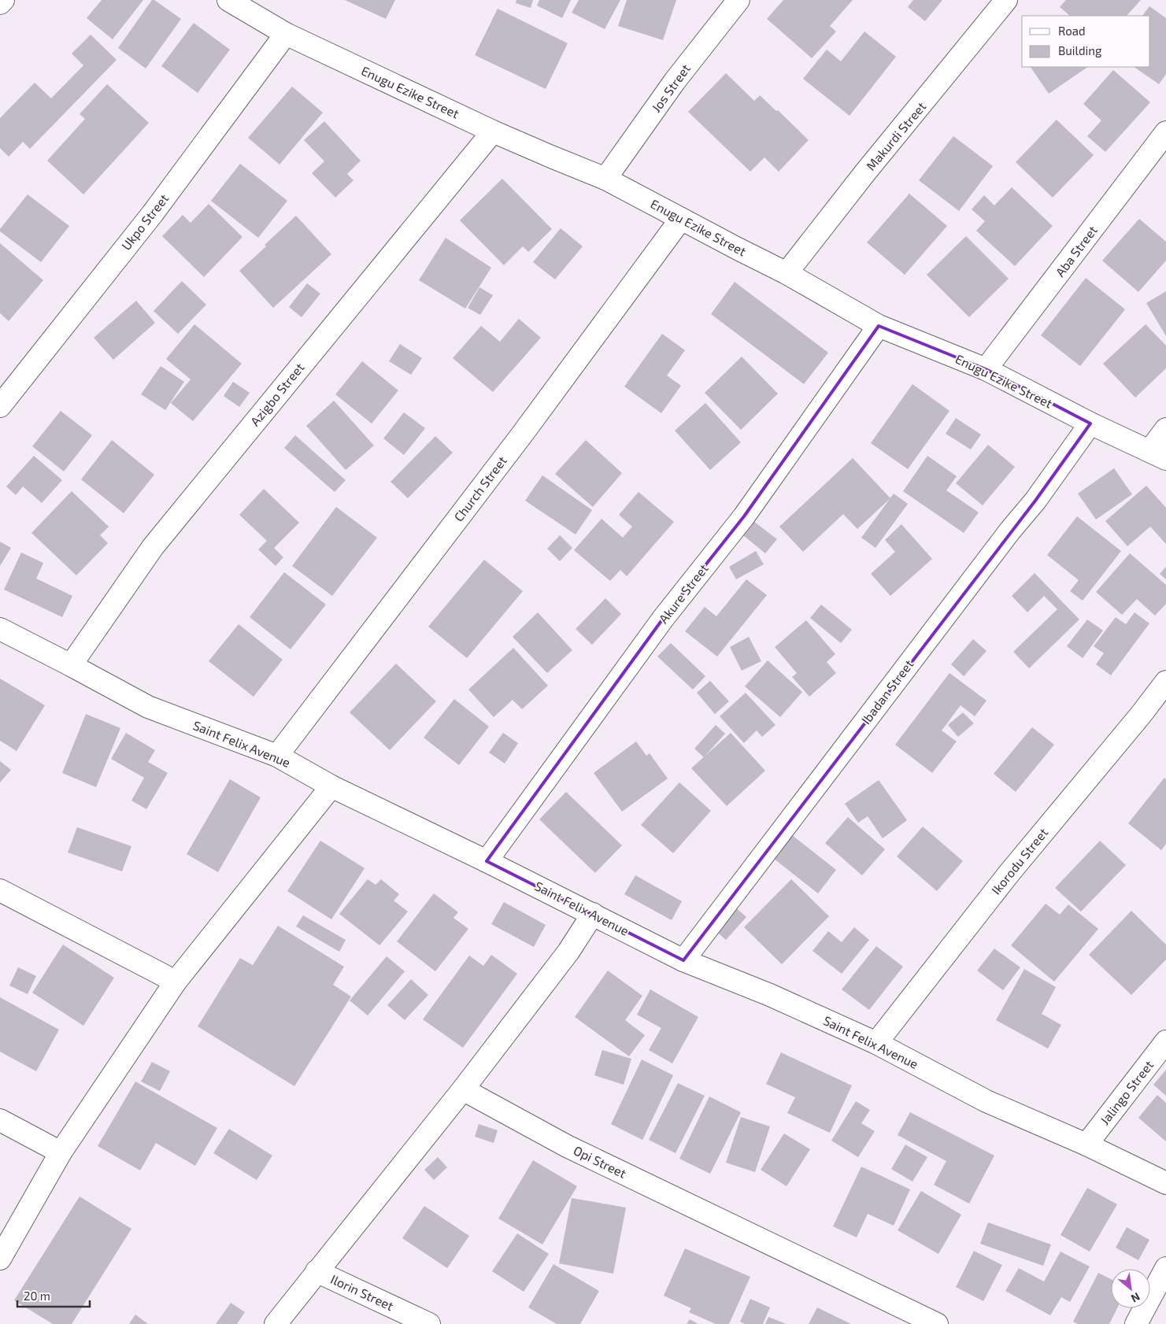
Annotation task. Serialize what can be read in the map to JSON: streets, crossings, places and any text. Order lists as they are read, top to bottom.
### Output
{
  "streets": {
    "street": [
      "Jos Street",
      "Enugu Ezike Street",
      "Makurdi Street",
      "Ukpo Street",
      "Aba Street",
      "Azigbo Street",
      "Church Street",
      "Akure Street",
      "Ibadan Street",
      "Saint Felix Avenue",
      "Ikorodu Street",
      "Jalingo Street",
      "Opi Street",
      "Ilorin Street"
    ]
  },
  "crossings": [
    ["Jos Street", "Enugu Ezike Street"],
    ["Enugu Ezike Street", "Makurdi Street"],
    ["Enugu Ezike Street", "Ukpo Street"],
    ["Enugu Ezike Street", "Aba Street"],
    ["Enugu Ezike Street", "Azigbo Street"],
    ["Enugu Ezike Street", "Church Street"],
    ["Enugu Ezike Street", "Akure Street"],
    ["Enugu Ezike Street", "Ibadan Street"],
    ["Azigbo Street", "Saint Felix Avenue"],
    ["Church Street", "Saint Felix Avenue"],
    ["Akure Street", "Saint Felix Avenue"],
    ["Ibadan Street", "Saint Felix Avenue"],
    ["Saint Felix Avenue", "Ikorodu Street"],
    ["Saint Felix Avenue", "Jalingo Street"]
  ],
  "legend": ["Road", "Building"],
  "scale_bar": "20 m",
  "north": "bottom right"
}
